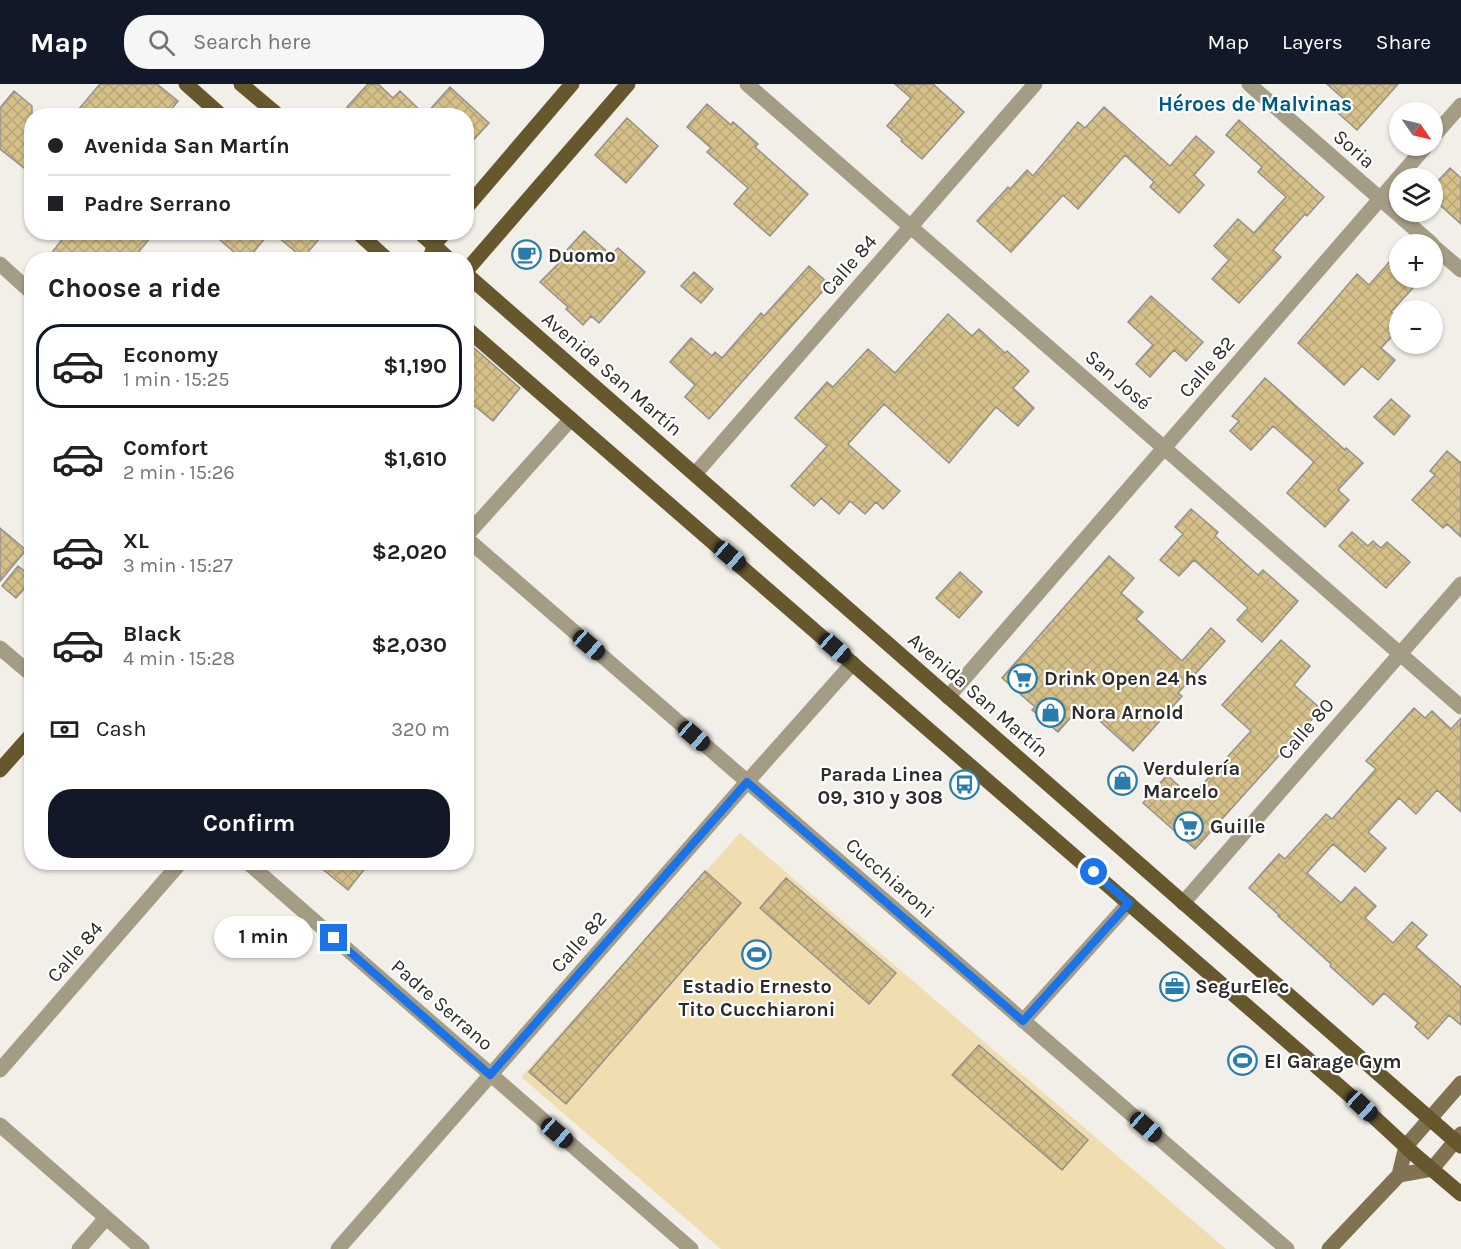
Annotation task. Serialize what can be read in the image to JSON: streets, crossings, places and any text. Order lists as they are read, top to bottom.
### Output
{
  "streets": {
    "main road": ["Avenida San Martín"],
    "street": [
      "Soria",
      "Calle 84",
      "Calle 82",
      "San José",
      "Calle 80",
      "Cucchiaroni",
      "Padre Serrano"
    ]
  },
  "crossings": [
    ["Soria", "Calle 82"],
    ["Calle 84", "Avenida San Martín"],
    ["Calle 84", "San José"],
    ["Calle 82", "Avenida San Martín"],
    ["Calle 82", "San José"],
    ["Calle 82", "Cucchiaroni"],
    ["Calle 82", "Padre Serrano"],
    ["Avenida San Martín", "Calle 80"],
    ["San José", "Calle 80"]
  ],
  "districts": ["Héroes de Malvinas"],
  "places": {
    "cafe": ["Duomo"],
    "supermarket": ["Drink Open 24 hs", "Guille"],
    "shop": ["Nora Arnold", "Verdulería Marcelo"],
    "bus stop": ["Parada Linea 09, 310 y 308"],
    "sports": ["Estadio Ernesto Tito Cucchiaroni", "El Garage Gym"],
    "office": ["SegurElec"]
  },
  "north": "bottom right",
  "page": {
    "header": "Map",
    "search": "Search here",
    "nav": ["Map", "Layers", "Share"],
    "map_buttons": ["+", "−"],
    "banner": ["Avenida San Martín", "Padre Serrano"],
    "heading": "Choose a ride",
    "list": [
      {
        "name": "Economy",
        "note": "1 min · 15:25",
        "value": "$1,190"
      },
      {
        "name": "Comfort",
        "note": "2 min · 15:26",
        "value": "$1,610"
      },
      {
        "name": "XL",
        "note": "3 min · 15:27",
        "value": "$2,020"
      },
      {
        "name": "Black",
        "note": "4 min · 15:28",
        "value": "$2,030"
      }
    ],
    "pay": ["Cash", "320 m"],
    "buttons": "Confirm",
    "bubble": "1 min"
  }
}
